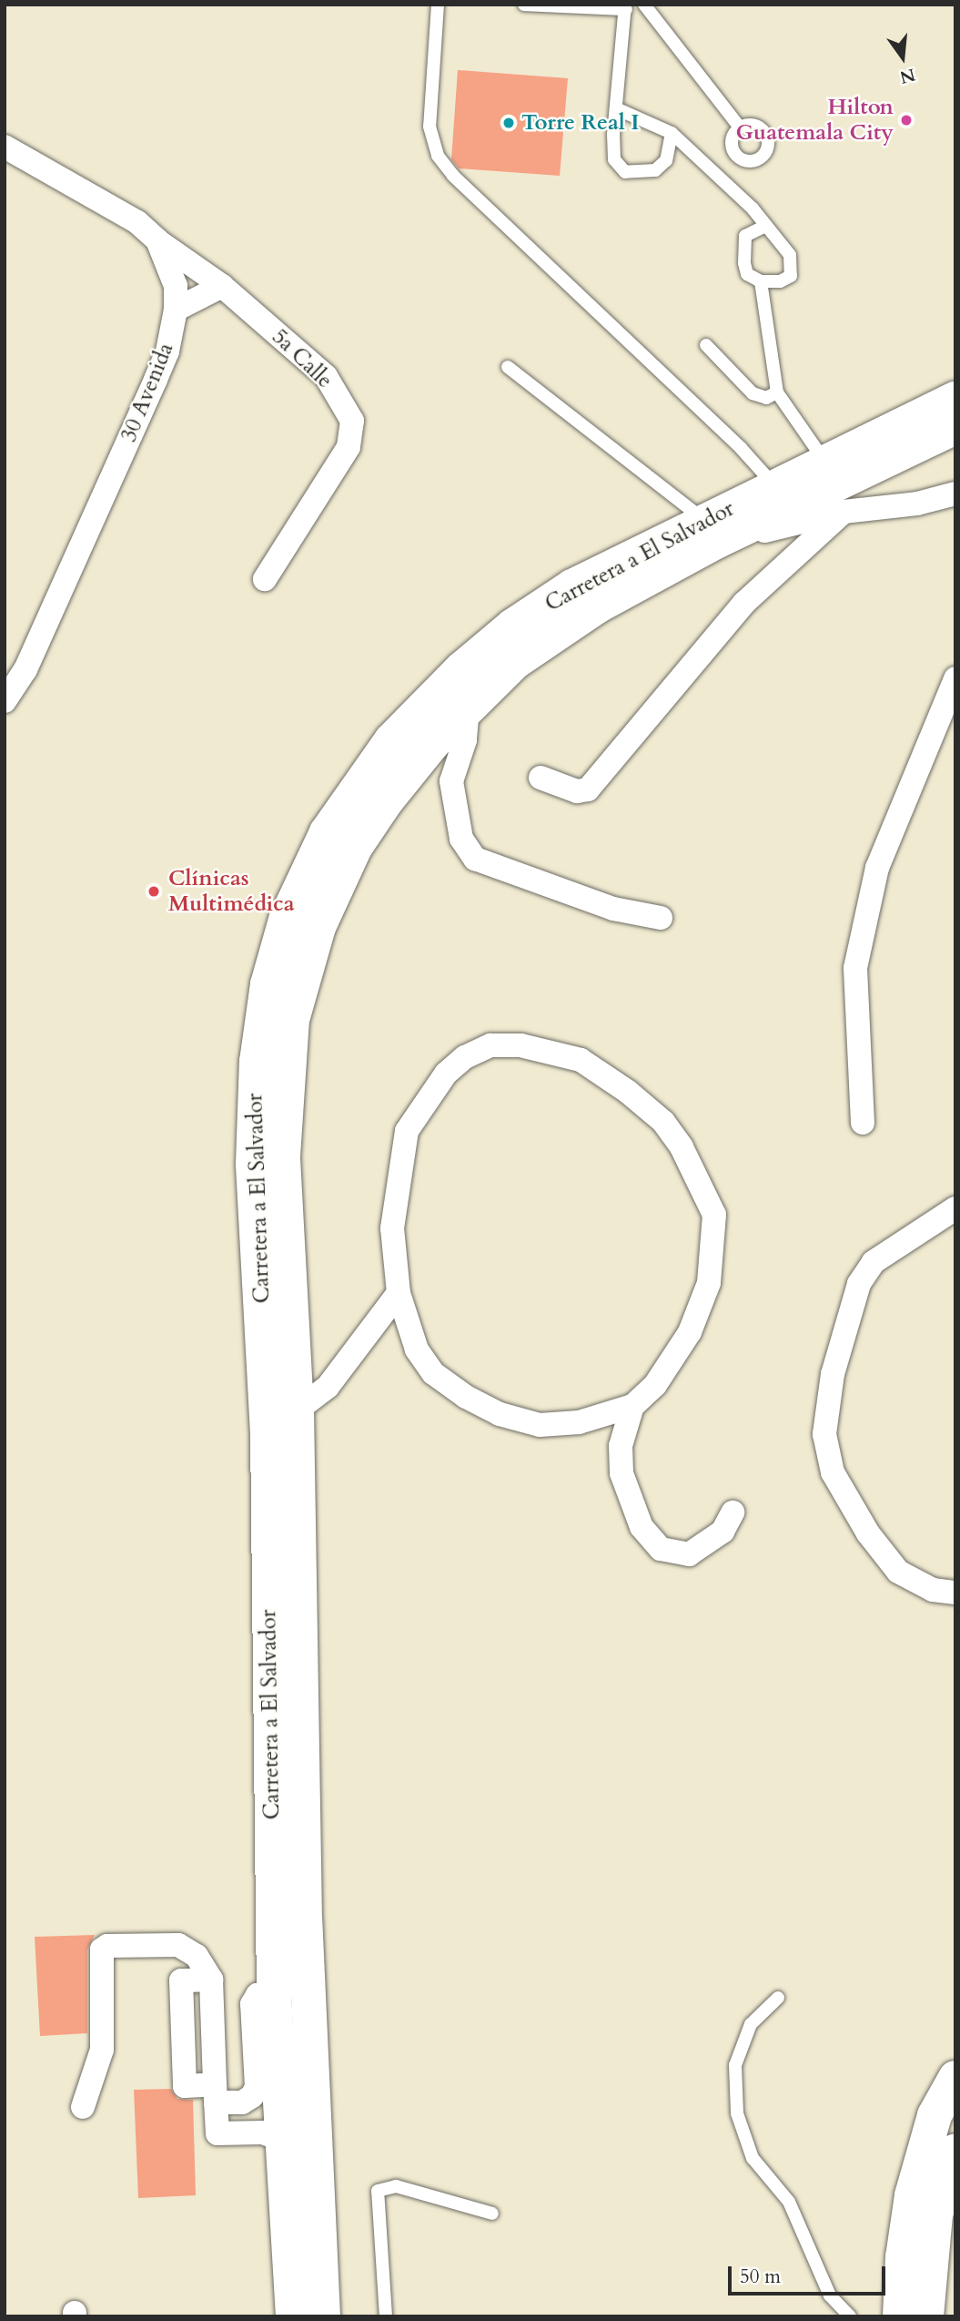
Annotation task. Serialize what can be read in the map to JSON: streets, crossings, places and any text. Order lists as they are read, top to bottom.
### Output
{
  "streets": {
    "highway": ["Carretera a El Salvador"],
    "street": ["5a Calle", "30 Avenida"]
  },
  "crossings": [
    ["5a Calle", "30 Avenida"]
  ],
  "places": ["Hilton Guatemala City", "Torre Real I", "Clínicas Multimédica"],
  "scale_bar": "50 m",
  "north": "bottom"
}
